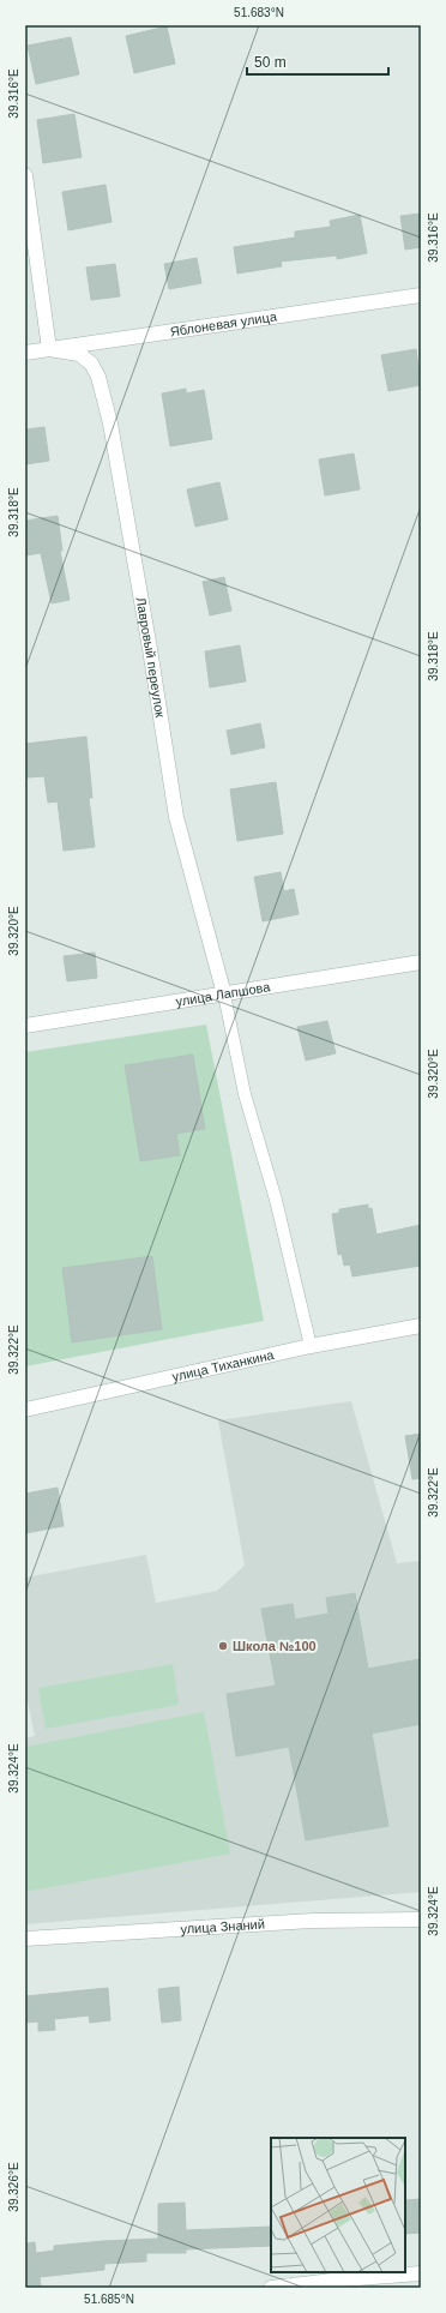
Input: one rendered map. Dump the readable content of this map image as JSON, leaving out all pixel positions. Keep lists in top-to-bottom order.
{
  "streets": {
    "street": [
      "Яблоневая улица",
      "Лавровый переулок",
      "улица Лапшова",
      "улица Тиханкина",
      "улица Знаний"
    ]
  },
  "crossings": [
    ["Яблоневая улица", "Лавровый переулок"],
    ["Лавровый переулок", "улица Лапшова"]
  ],
  "places": ["Школа №100"],
  "scale_bar": "50 m",
  "coordinates": [
    "51.683°N",
    "39.316°E",
    "39.318°E",
    "39.320°E",
    "39.322°E",
    "39.324°E",
    "39.326°E",
    "51.685°N"
  ]
}
